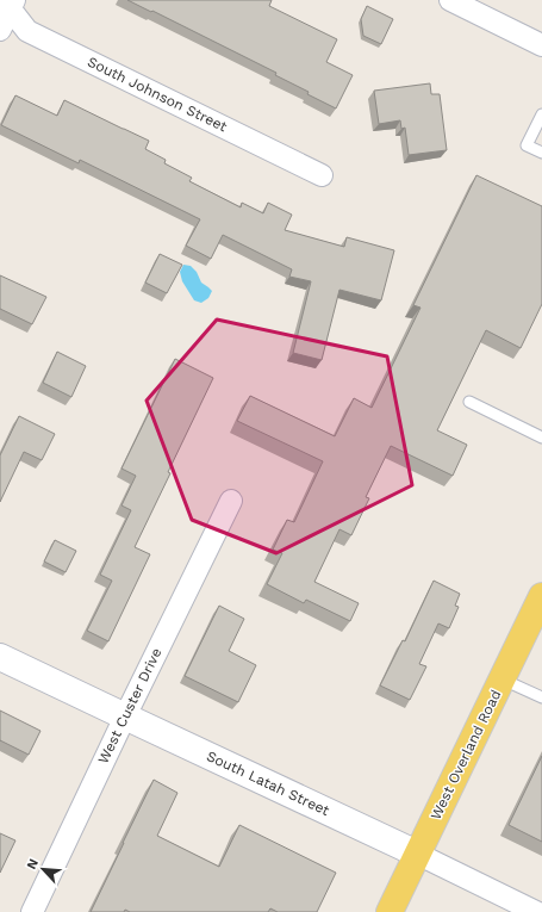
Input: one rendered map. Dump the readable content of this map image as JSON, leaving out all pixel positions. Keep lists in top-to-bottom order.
{
  "streets": {
    "main road": ["West Overland Road"],
    "street": ["South Johnson Street", "West Custer Drive", "South Latah Street"]
  },
  "crossings": [
    ["West Custer Drive", "South Latah Street"],
    ["West Overland Road", "South Latah Street"]
  ],
  "north": "top left"
}
